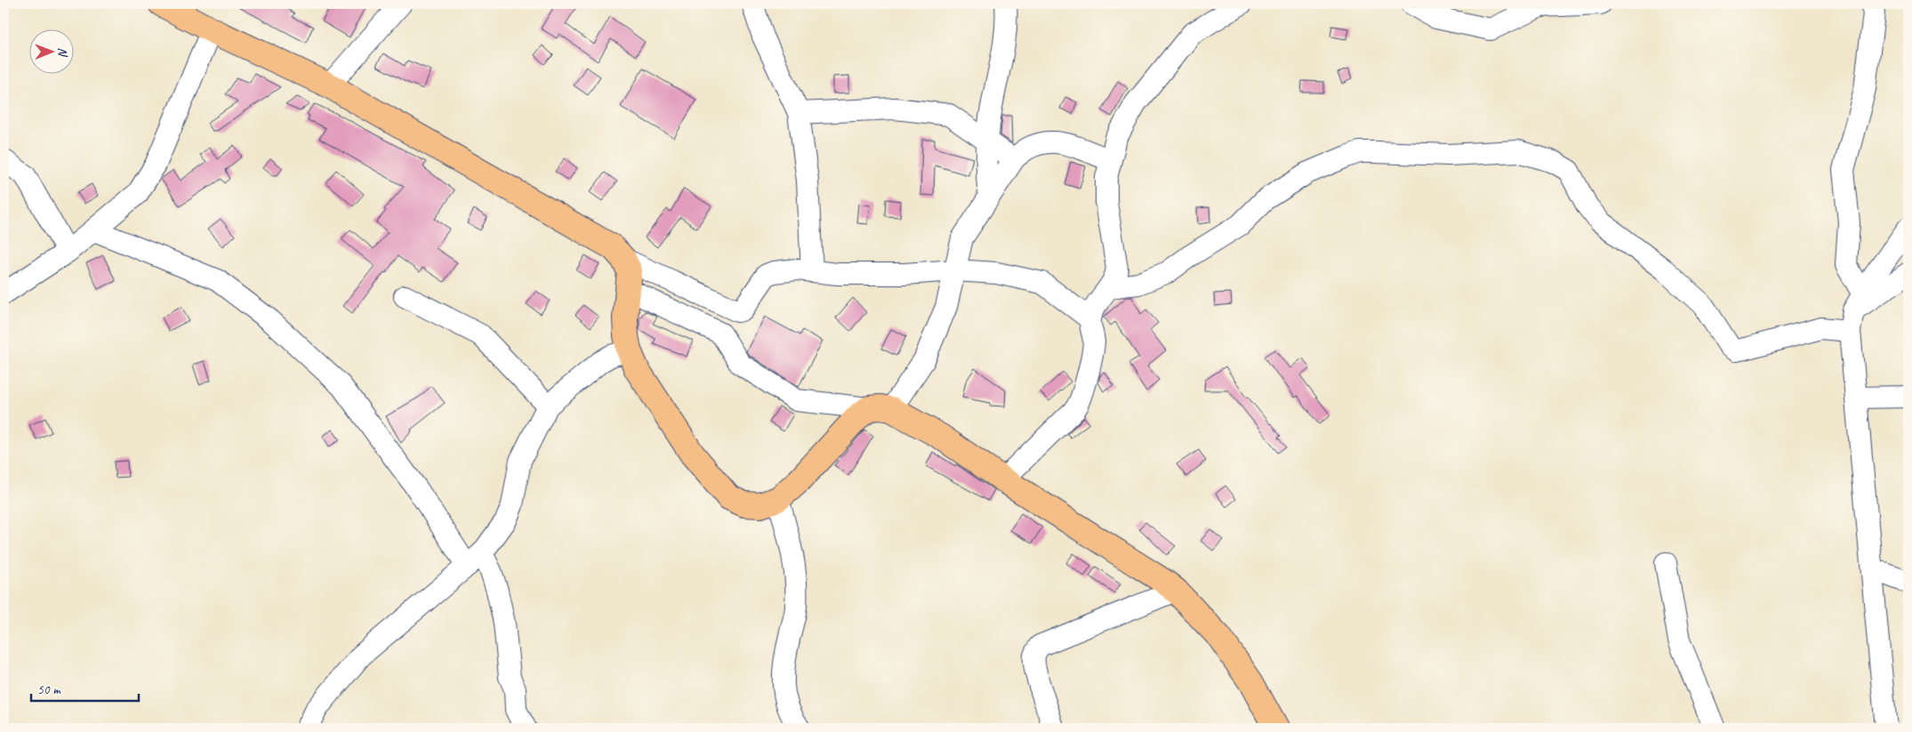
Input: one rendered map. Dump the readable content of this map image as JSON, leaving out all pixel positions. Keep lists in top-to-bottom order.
{
  "scale_bar": "50 m",
  "north": "right"
}
